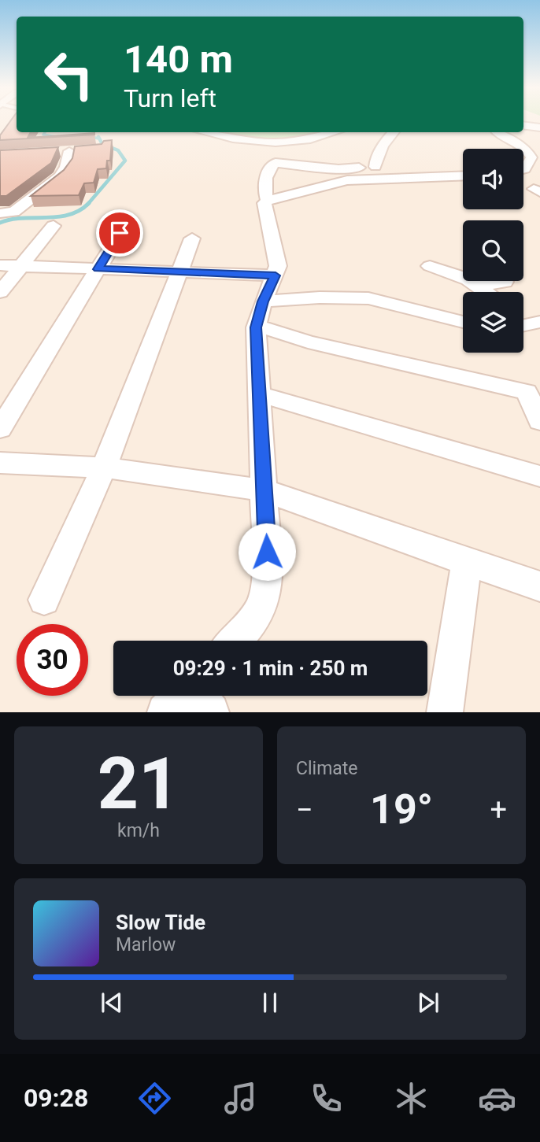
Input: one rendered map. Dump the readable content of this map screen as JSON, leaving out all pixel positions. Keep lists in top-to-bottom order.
{
  "page": {
    "turn": ["140 m", "Turn left"],
    "limit": "30",
    "trip": "09:29 · 1 min · 250 m",
    "tile": [
      ["21", "km/h"],
      "Climate"
    ],
    "heat": ["−", "19°", "+"],
    "song": ["Slow Tide", "Marlow"],
    "tabs": "09:28"
  }
}
